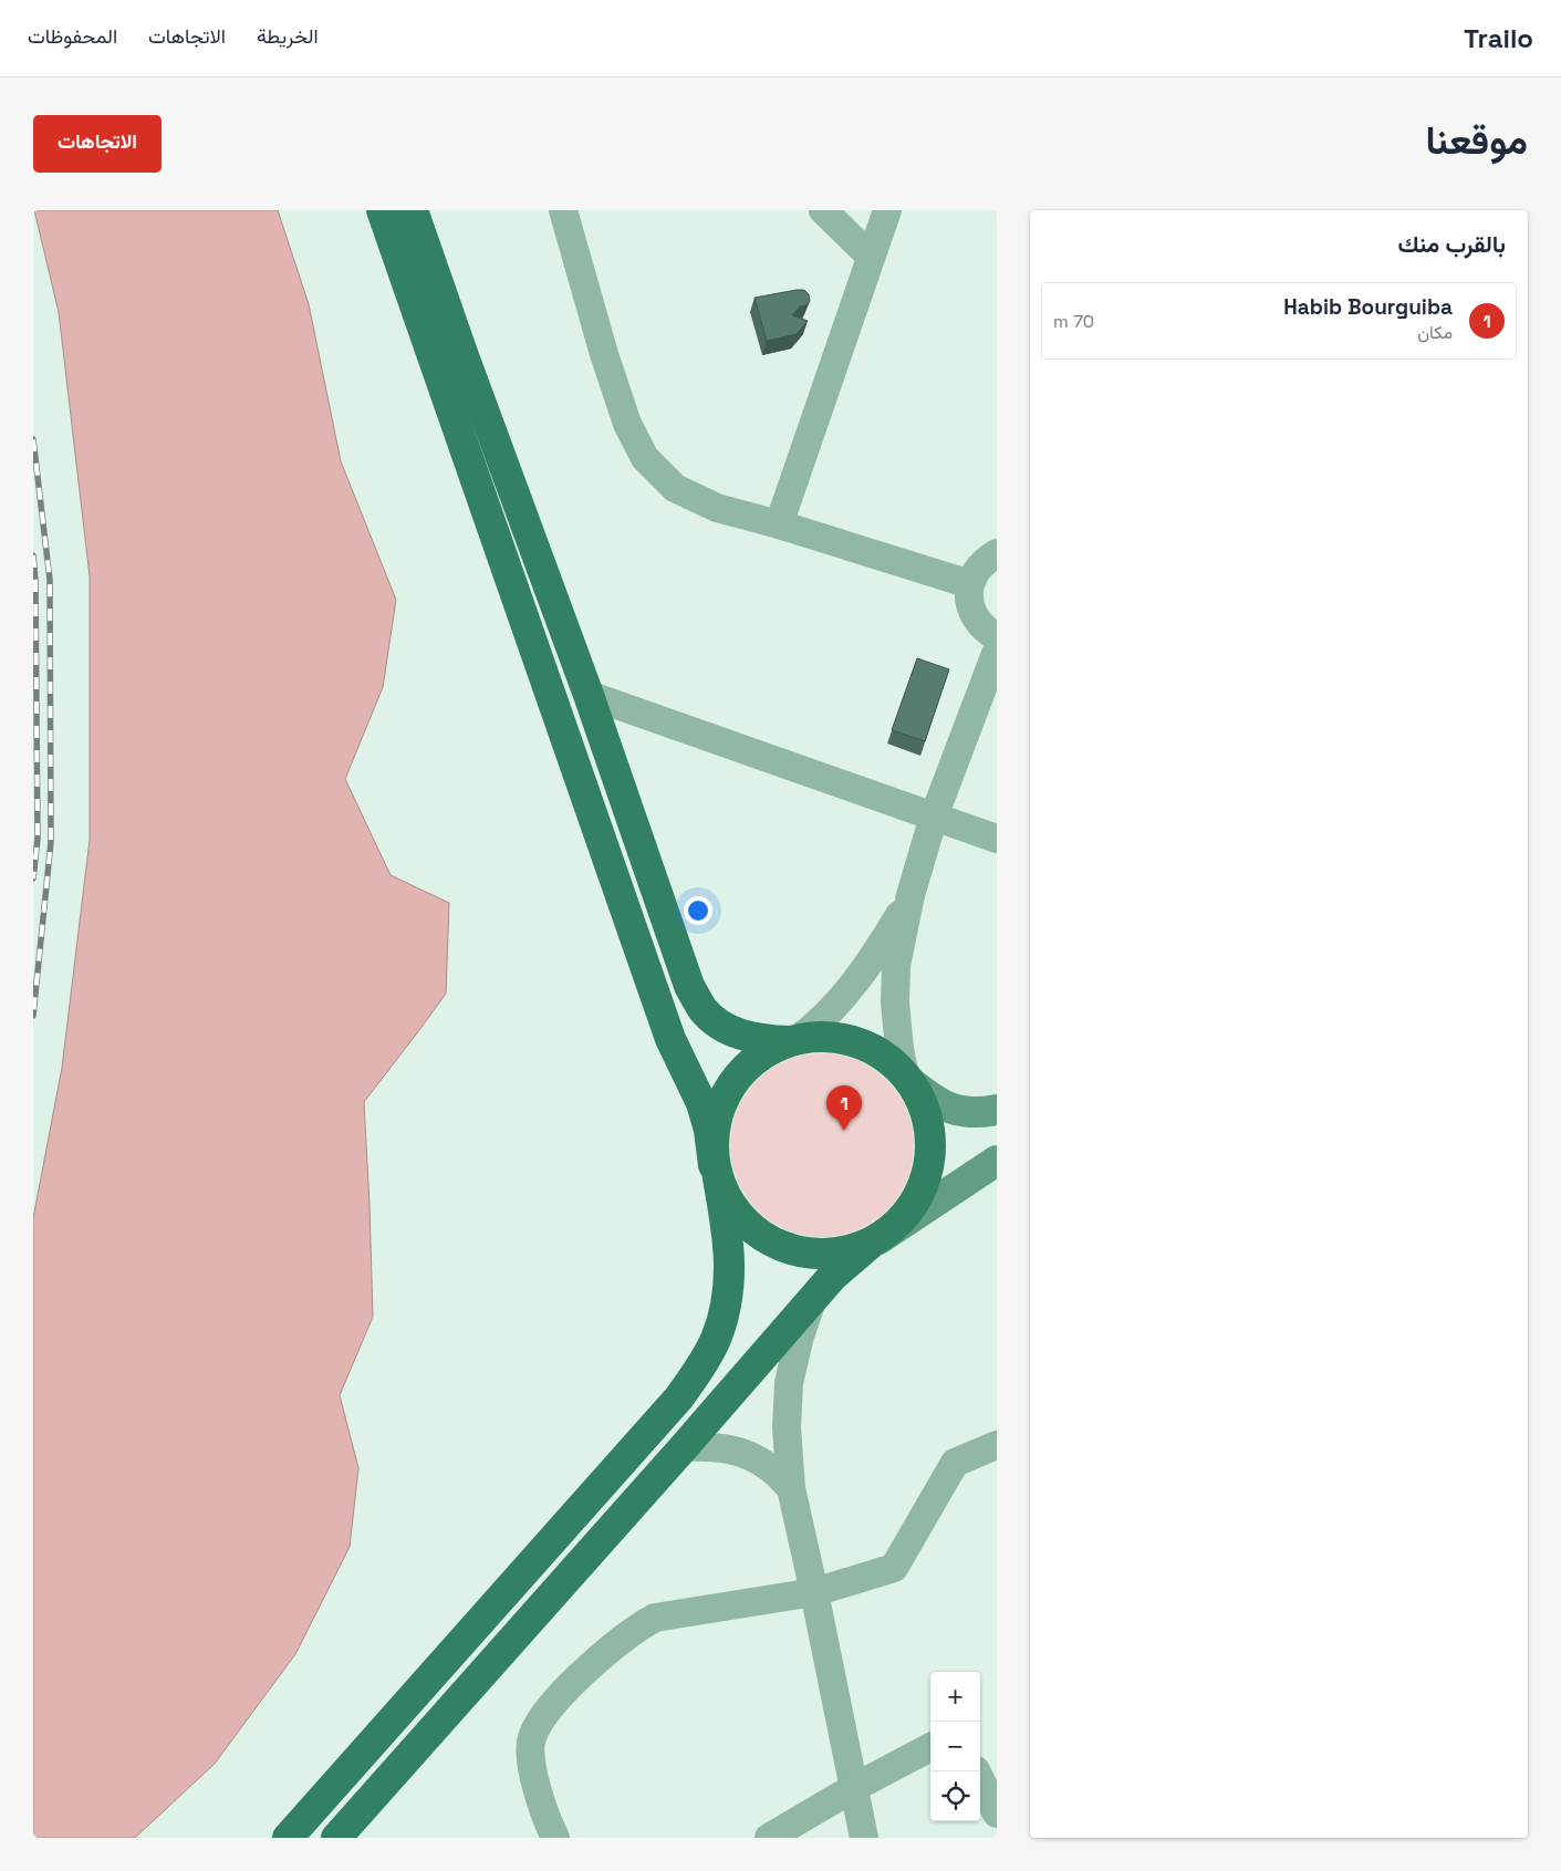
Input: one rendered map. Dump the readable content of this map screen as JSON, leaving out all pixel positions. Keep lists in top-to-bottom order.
{
  "page": {
    "header": "Trailo",
    "nav": ["الخريطة", "الاتجاهات", "المحفوظات"],
    "title": "موقعنا",
    "buttons": "الاتجاهات",
    "heading": "بالقرب منك",
    "list": [
      {
        "mark": "1",
        "name": "Habib Bourguiba",
        "note": "مكان",
        "value": "70 m"
      }
    ],
    "pins": "1",
    "map_buttons": ["+", "−"]
  }
}
